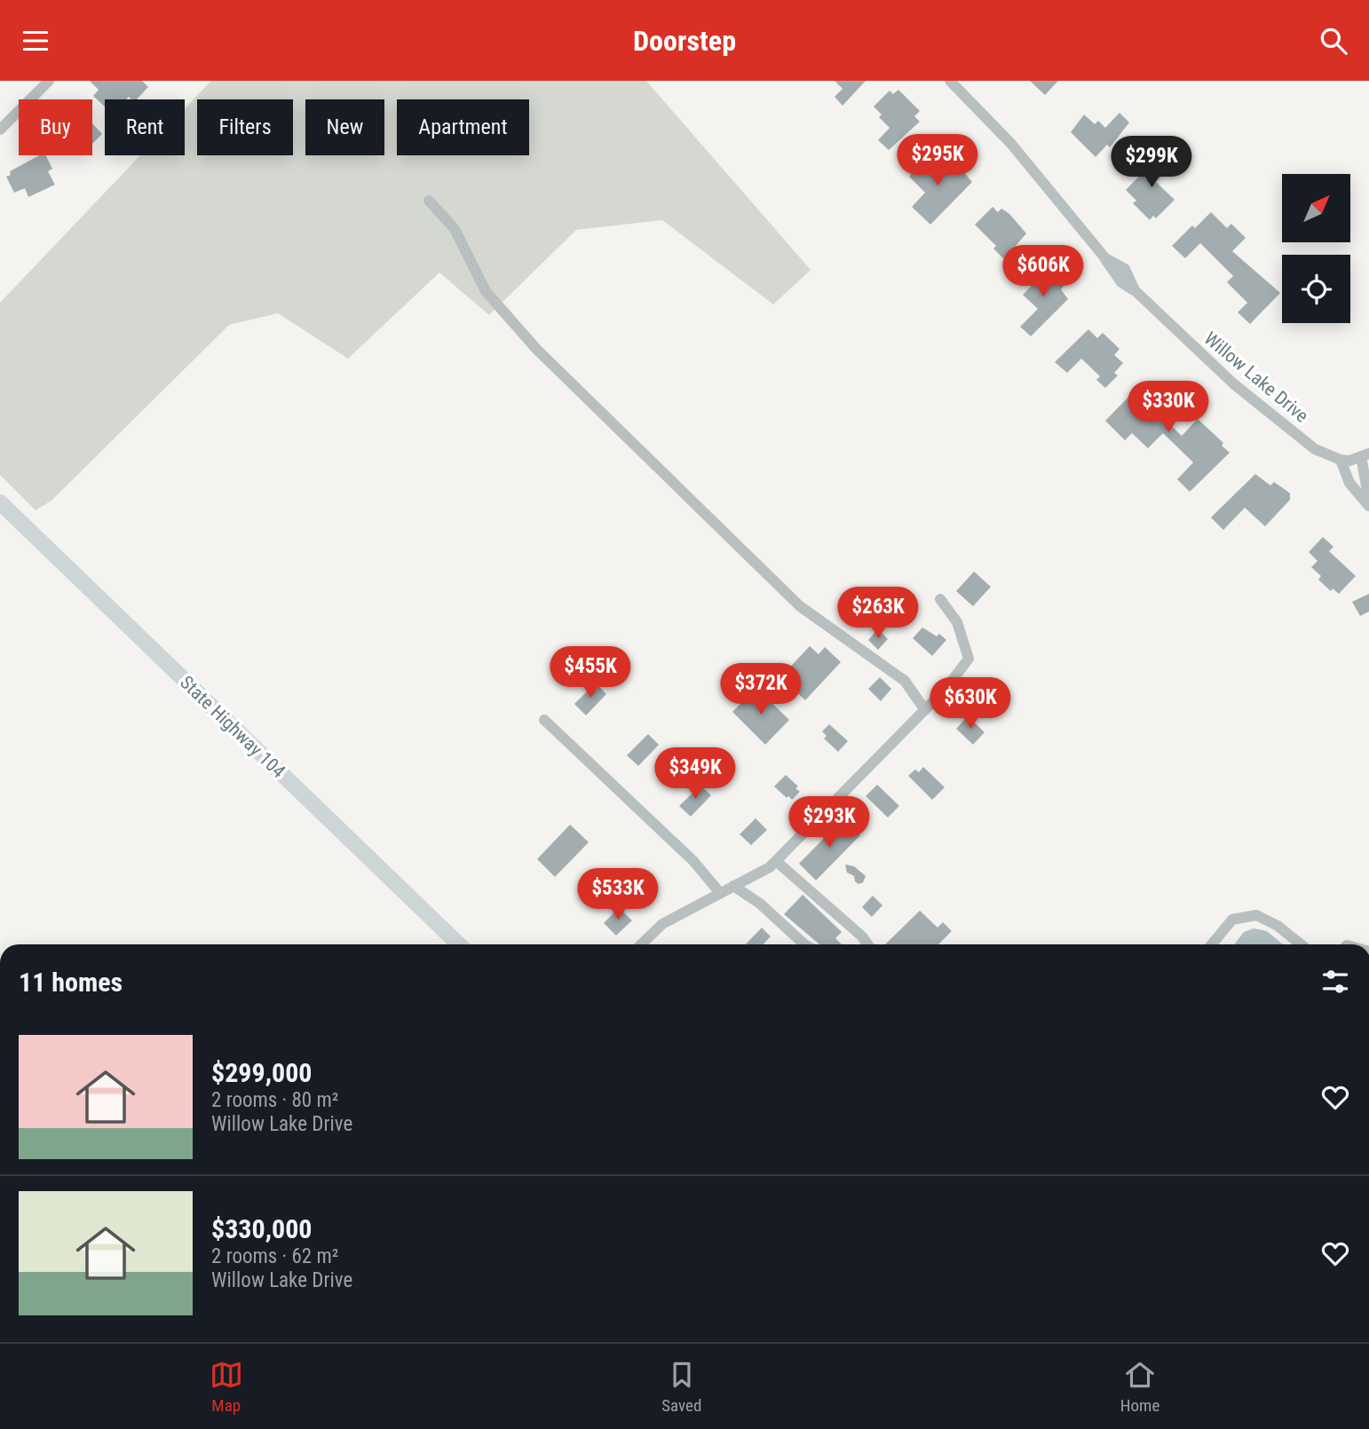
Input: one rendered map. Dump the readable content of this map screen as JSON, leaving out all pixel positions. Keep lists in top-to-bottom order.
{
  "streets": {
    "main road": ["State Highway 104"],
    "street": ["Willow Lake Drive"]
  },
  "north": "top right",
  "page": {
    "header": "Doorstep",
    "chip": [
      "Buy",
      "Rent",
      "Filters",
      "New",
      "Apartment"
    ],
    "price": [
      "$295K",
      "$299K",
      "$606K",
      "$330K",
      "$263K",
      "$455K",
      "$372K",
      "$630K",
      "$349K",
      "$293K",
      "$533K"
    ],
    "heading": "11 homes",
    "list": [
      {
        "name": "$299,000",
        "note": "2 rooms · 80 m² · Willow Lake Drive"
      },
      {
        "name": "$330,000",
        "note": "2 rooms · 62 m² · Willow Lake Drive"
      }
    ],
    "tabs": ["Map", "Saved", "Home"]
  }
}
